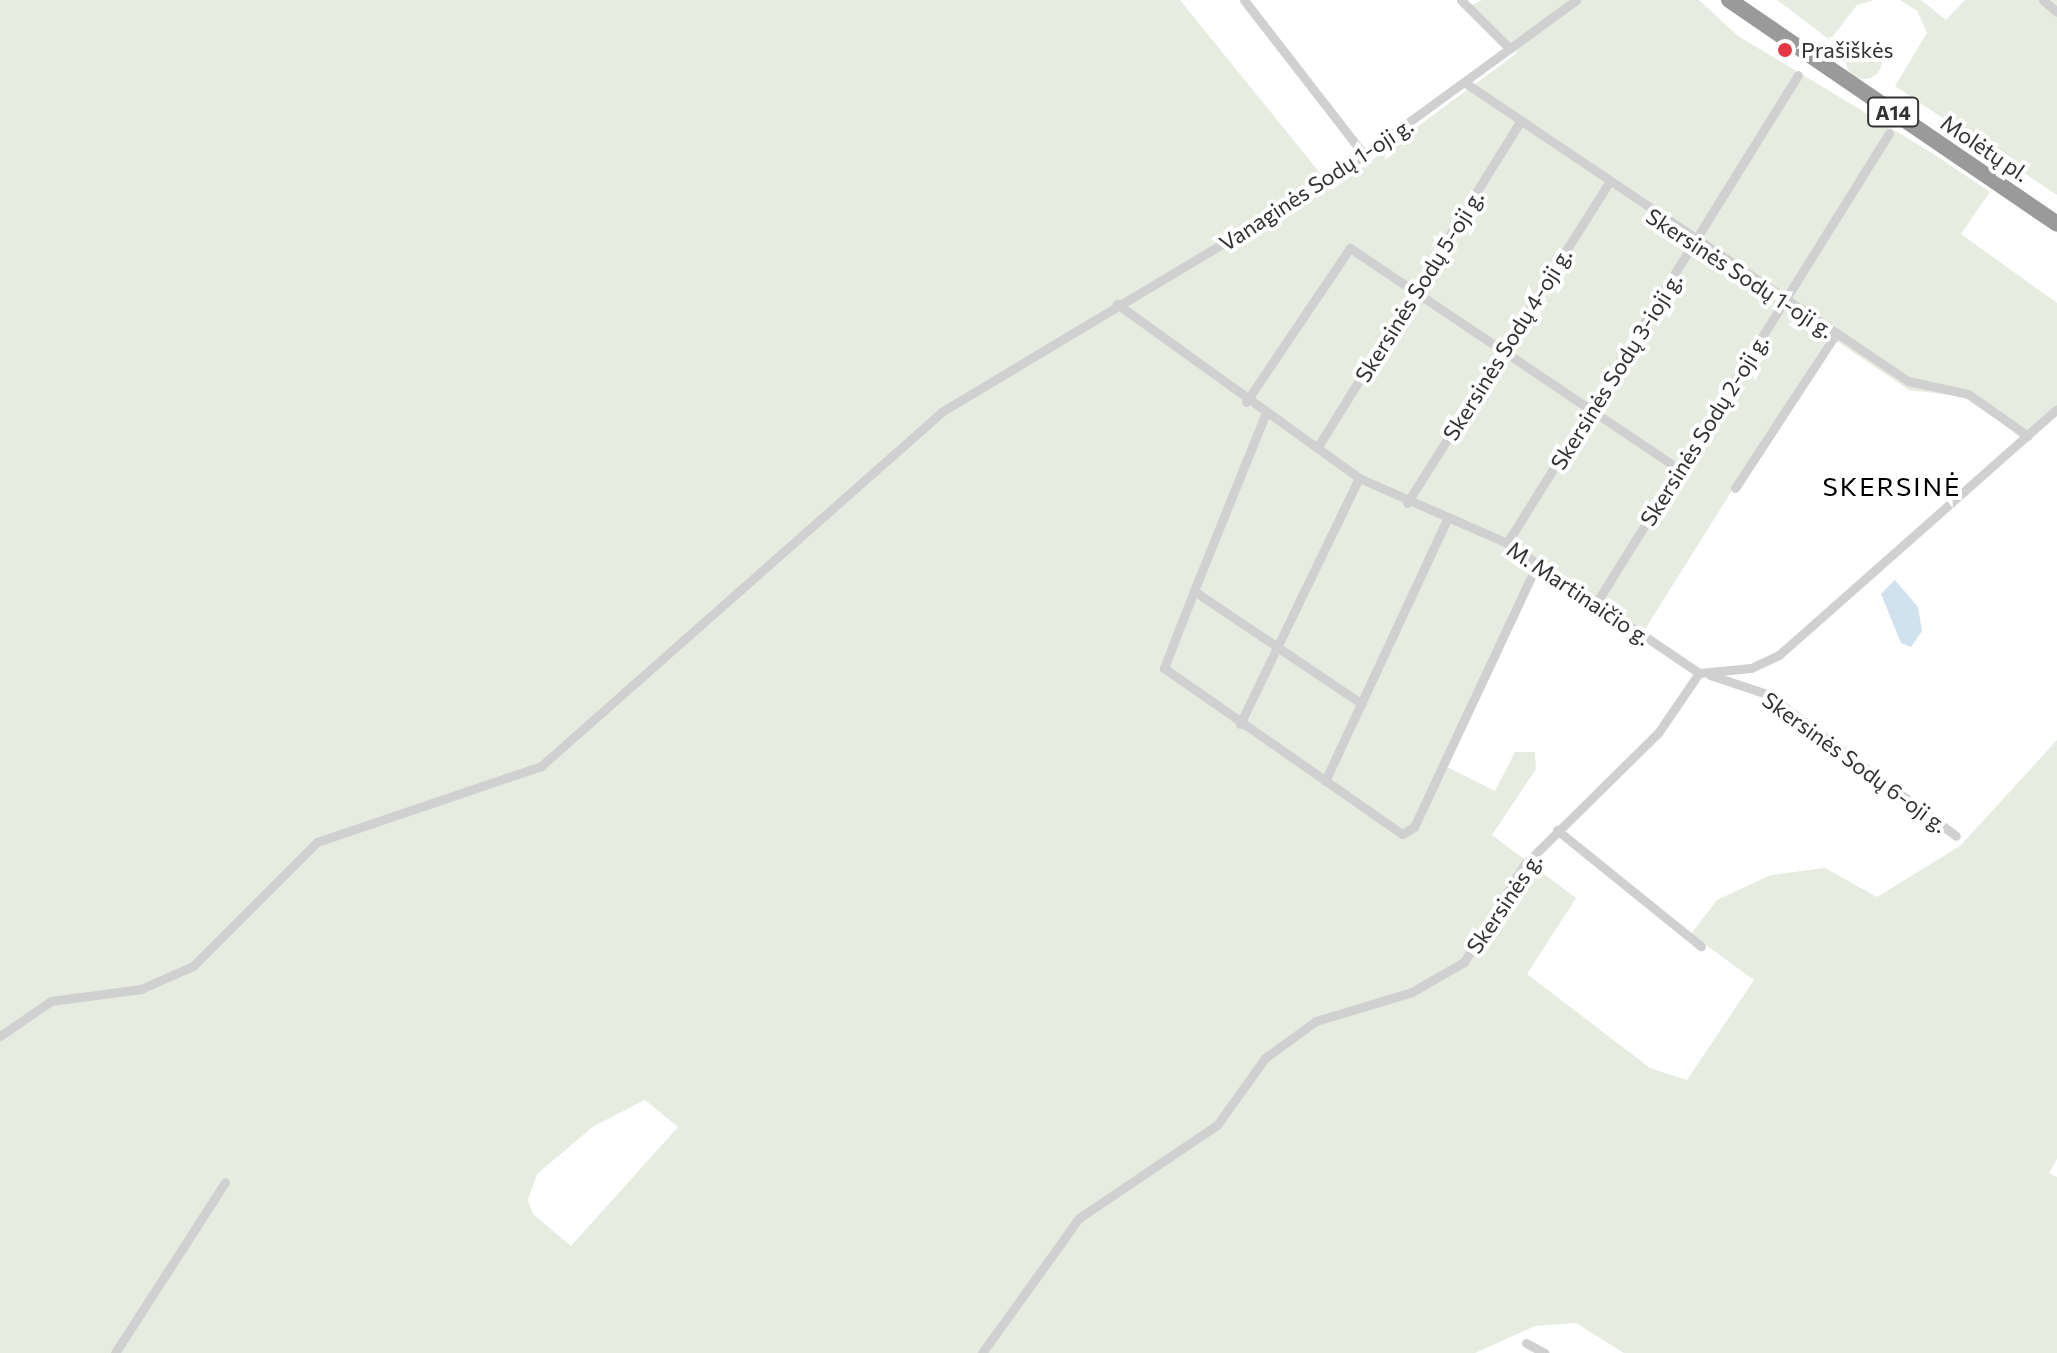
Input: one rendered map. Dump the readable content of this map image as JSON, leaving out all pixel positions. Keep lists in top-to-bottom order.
{
  "streets": {
    "highway": ["A14", "Molėtų pl."],
    "street": [
      "Vanaginės Sodų 1-oji g.",
      "Skersinės Sodų 1-oji g.",
      "Skersinės Sodų 5-oji g.",
      "Skersinės Sodų 4-oji g.",
      "Skersinės Sodų 3-ioji g.",
      "Skersinės Sodų 2-oji g.",
      "M. Martinaičio g.",
      "Skersinės Sodų 6-oji g.",
      "Skersinės g."
    ]
  },
  "crossings": [
    ["Vanaginės Sodų 1-oji g.", "Skersinės Sodų 1-oji g."],
    ["Skersinės Sodų 1-oji g.", "Skersinės Sodų 5-oji g."],
    ["Skersinės Sodų 1-oji g.", "Skersinės Sodų 4-oji g."],
    ["Skersinės Sodų 1-oji g.", "Skersinės Sodų 3-ioji g."],
    ["Skersinės Sodų 1-oji g.", "Skersinės Sodų 2-oji g."],
    ["Skersinės Sodų 5-oji g.", "M. Martinaičio g."],
    ["Skersinės Sodų 4-oji g.", "M. Martinaičio g."],
    ["Skersinės Sodų 3-ioji g.", "M. Martinaičio g."],
    ["Skersinės Sodų 2-oji g.", "M. Martinaičio g."],
    ["M. Martinaičio g.", "Skersinės Sodų 6-oji g."],
    ["M. Martinaičio g.", "Skersinės g."],
    ["Skersinės Sodų 6-oji g.", "Skersinės g."]
  ],
  "districts": ["SKERSINĖ"],
  "places": ["Prašiškės"]
}
